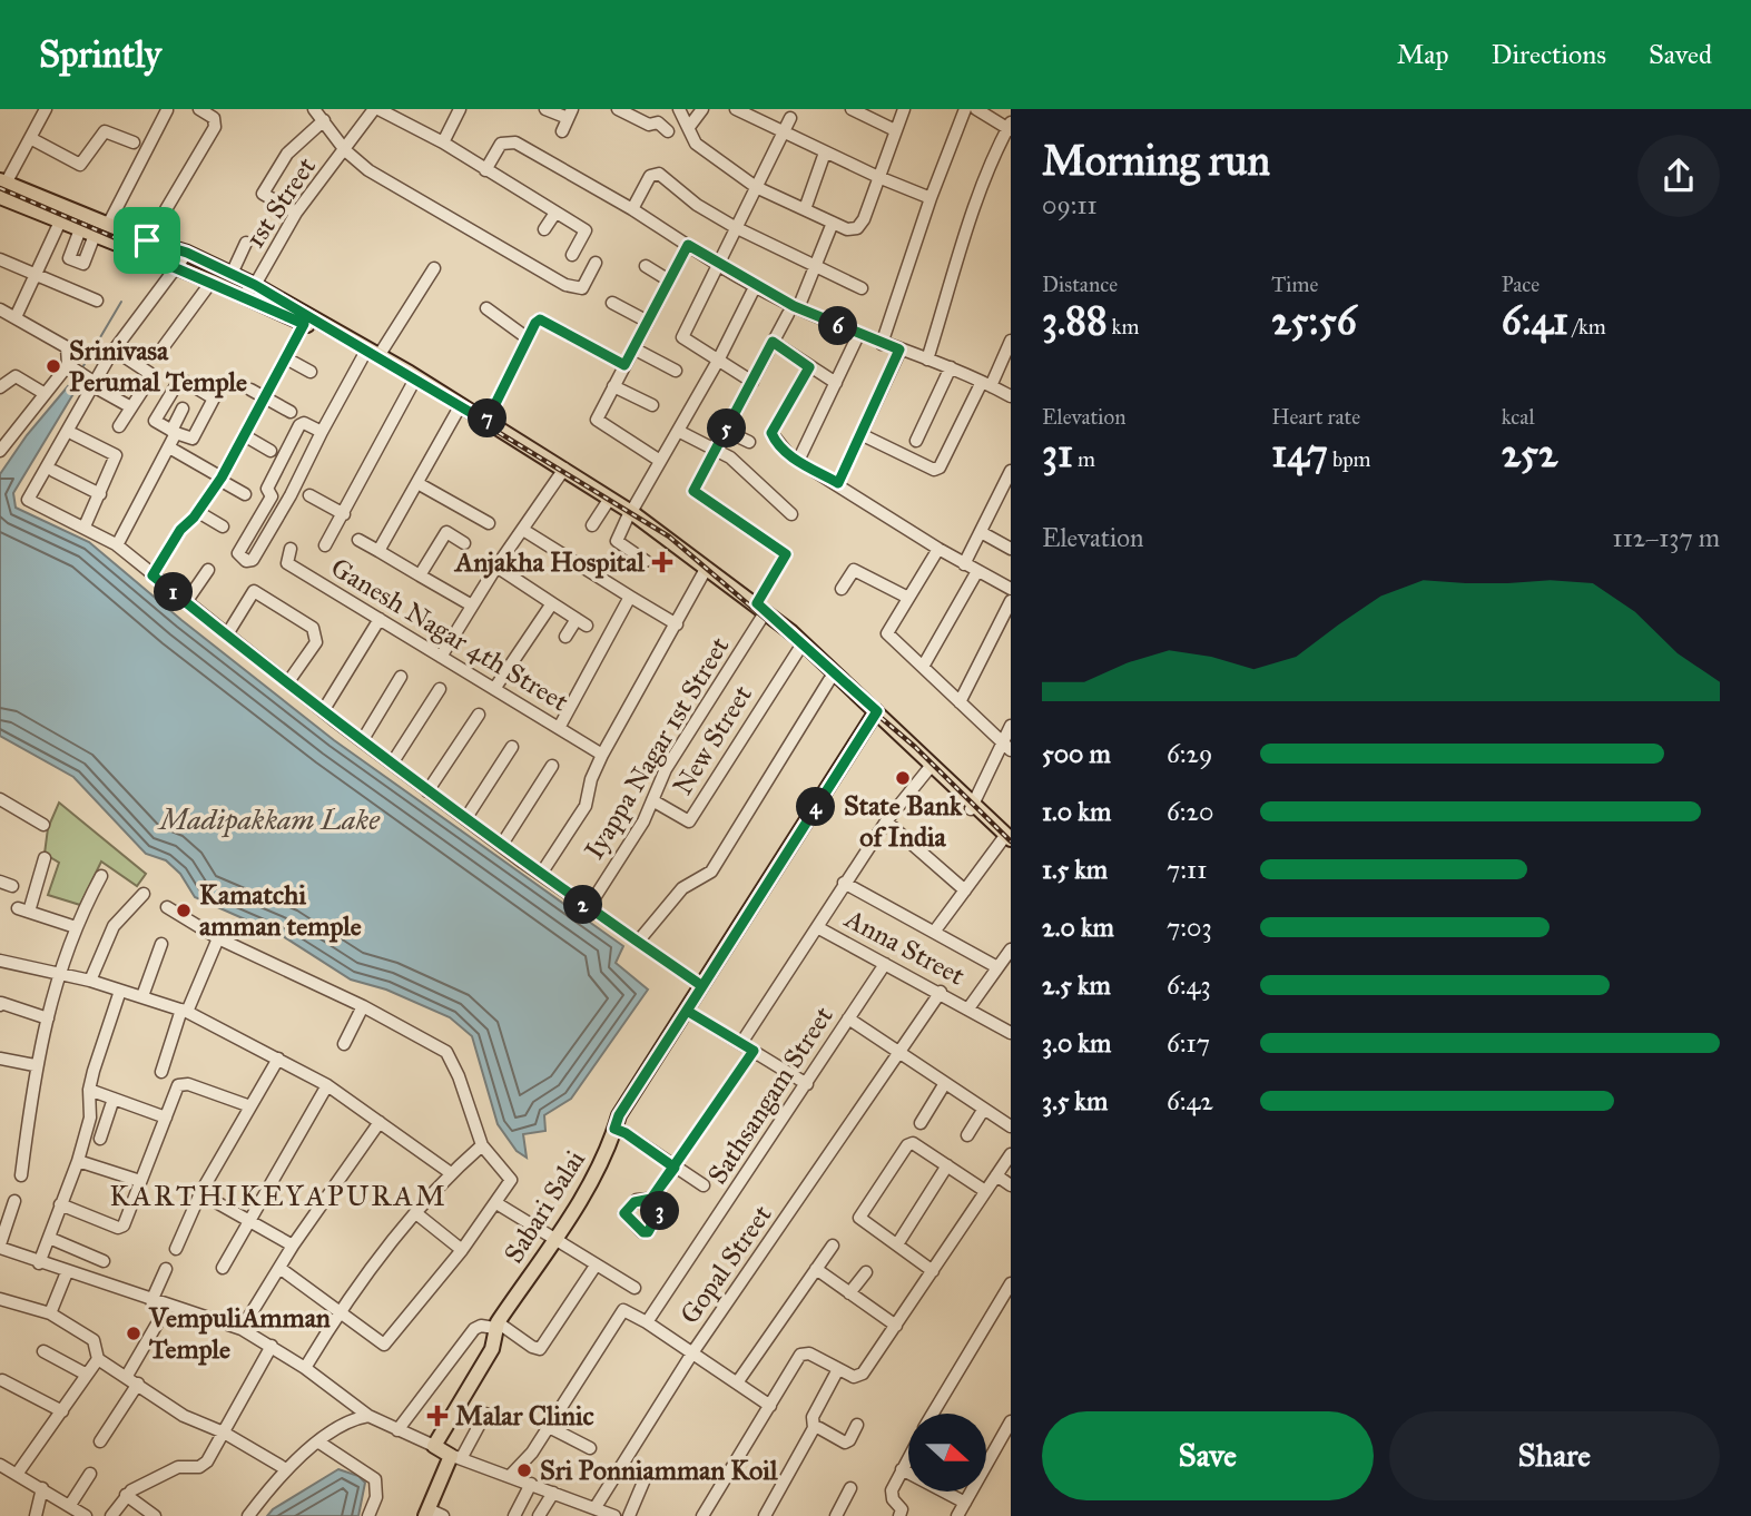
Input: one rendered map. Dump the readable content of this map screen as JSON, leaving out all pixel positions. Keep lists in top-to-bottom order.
{
  "streets": {
    "main road": ["Sabari Salai"],
    "street": [
      "1st Street",
      "Ganesh Nagar 4th Street",
      "New Street",
      "Iyappa Nagar 1st Street",
      "Anna Street",
      "Sathsangam Street",
      "Gopal Street"
    ]
  },
  "crossings": [
    ["New Street", "Iyappa Nagar 1st Street"],
    ["Anna Street", "Sathsangam Street"],
    ["Anna Street", "Gopal Street"]
  ],
  "districts": ["KARTHIKEYAPURAM"],
  "water": ["Madipakkam Lake"],
  "places": {
    "other": [
      "Srinivasa Perumal Temple",
      "State Bank of India",
      "Kamatchi amman temple",
      "VempuliAmman Temple",
      "Sri Ponniamman Koil"
    ],
    "health": ["Anjakha Hospital", "Malar Clinic"]
  },
  "north": "right",
  "page": {
    "header": "Sprintly",
    "nav": ["Map", "Directions", "Saved"],
    "heading": ["Morning run", "09:11"],
    "stats": [
      ["Distance", "3.88 km"],
      ["Time", "25:56"],
      ["Pace", "6:41 /km"],
      ["Elevation", "31 m"],
      ["Heart rate", "147 bpm"],
      ["kcal", "252"]
    ],
    "pins": [
      "6",
      "7",
      "5",
      "1",
      "4",
      "2",
      "3"
    ],
    "chart": ["Elevation", "112–137 m"],
    "list": [
      {
        "name": "500 m",
        "note": "6:29"
      },
      {
        "name": "1.0 km",
        "note": "6:20"
      },
      {
        "name": "1.5 km",
        "note": "7:11"
      },
      {
        "name": "2.0 km",
        "note": "7:03"
      },
      {
        "name": "2.5 km",
        "note": "6:43"
      },
      {
        "name": "3.0 km",
        "note": "6:17"
      },
      {
        "name": "3.5 km",
        "note": "6:42"
      }
    ],
    "buttons": ["Save", "Share"]
  }
}
